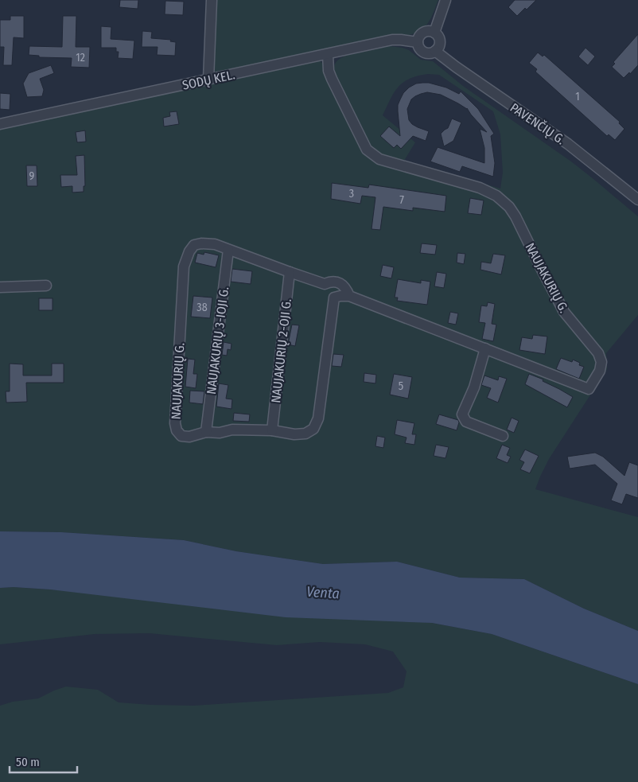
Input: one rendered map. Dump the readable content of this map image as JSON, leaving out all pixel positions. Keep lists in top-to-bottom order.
{
  "streets": {
    "street": [
      "SODŲ KEL.",
      "PAVENČIŲ G.",
      "NAUJAKURIŲ G.",
      "NAUJAKURIŲ 3-IOJI G.",
      "NAUJAKURIŲ 2-OJI G."
    ]
  },
  "crossings": [
    ["SODŲ KEL.", "PAVENČIŲ G."],
    ["SODŲ KEL.", "NAUJAKURIŲ G."],
    ["NAUJAKURIŲ G.", "NAUJAKURIŲ 3-IOJI G."],
    ["NAUJAKURIŲ G.", "NAUJAKURIŲ 2-OJI G."]
  ],
  "water": ["Venta"],
  "house_numbers": [
    "12",
    "1",
    "9",
    "3",
    "7",
    "38",
    "5"
  ],
  "scale_bar": "50 m"
}
